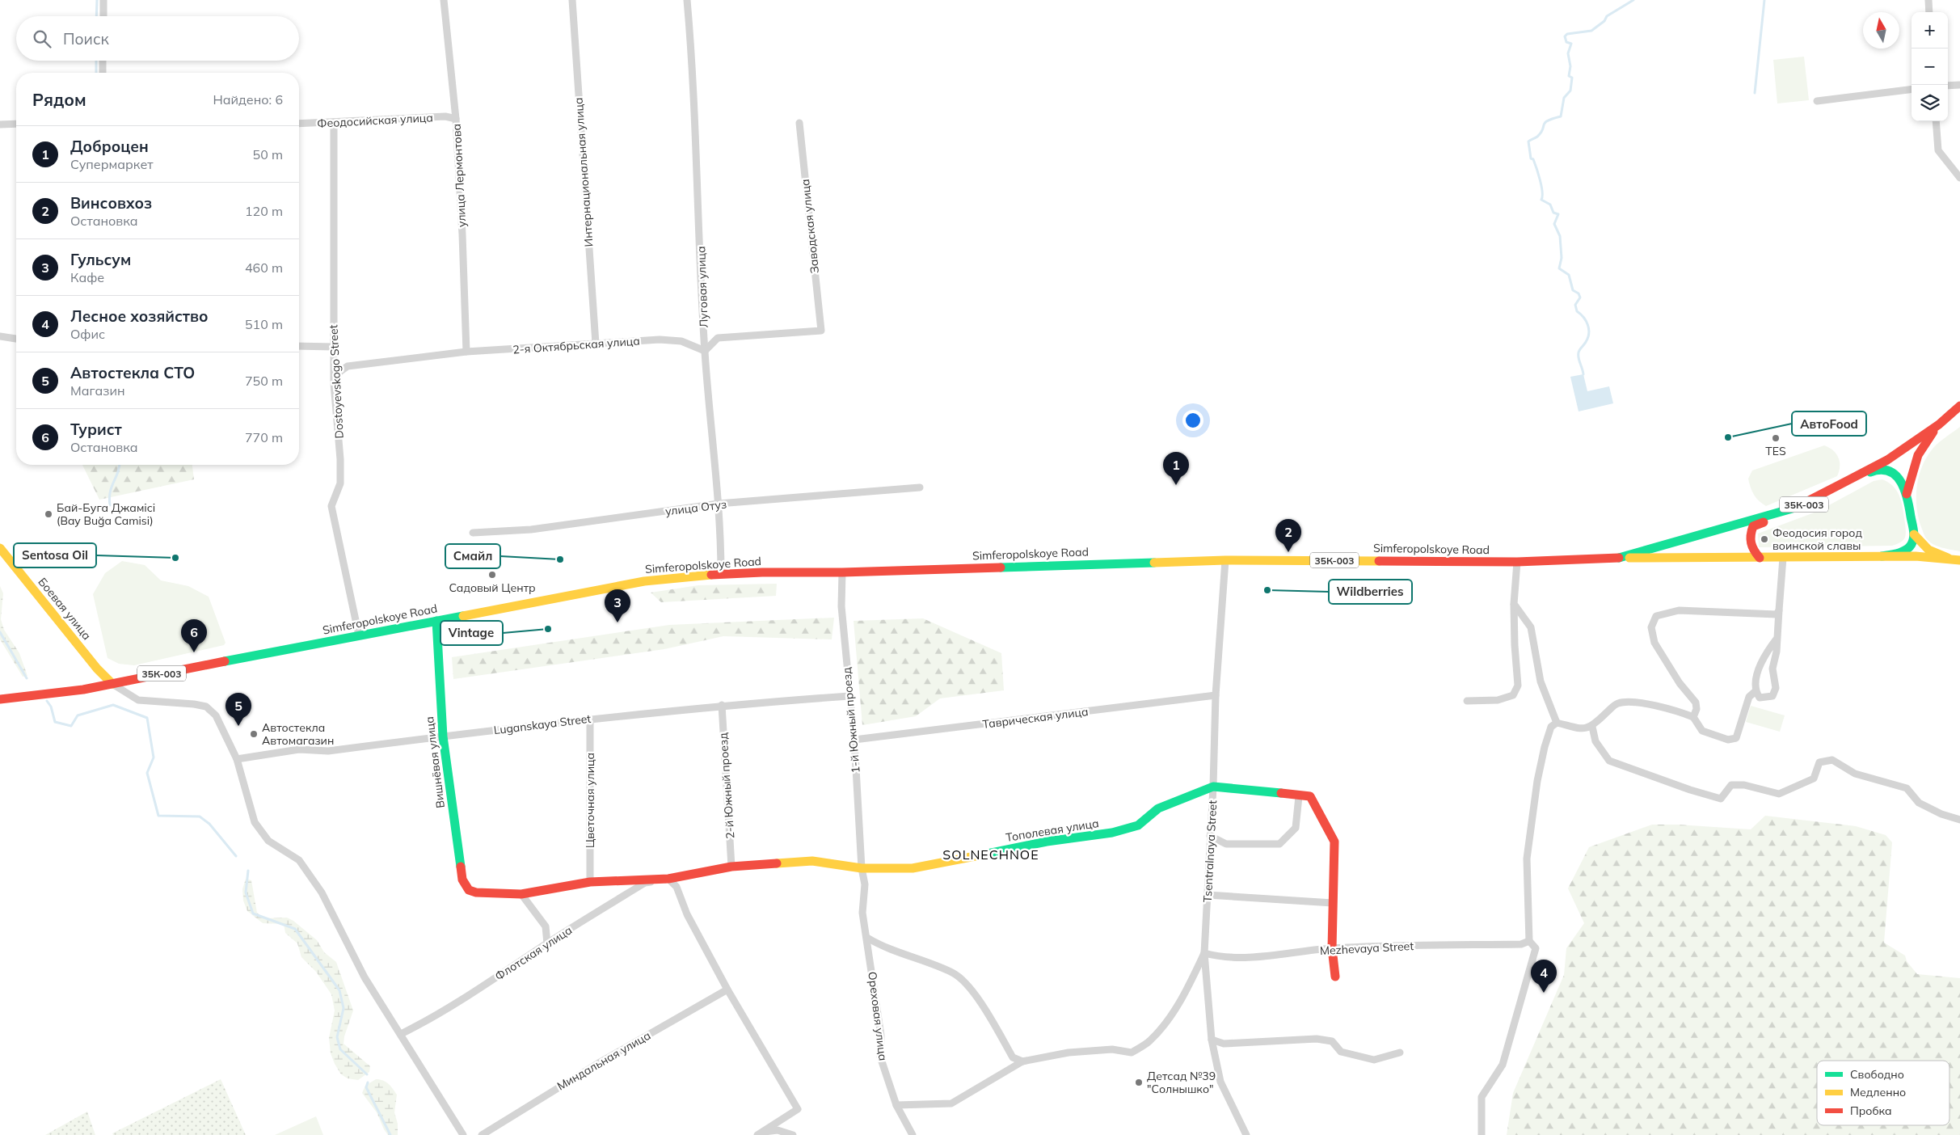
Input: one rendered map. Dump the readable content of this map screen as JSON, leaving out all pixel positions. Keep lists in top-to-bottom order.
{
  "streets": {
    "main road": [
      "35К-003",
      "Simferopolskoye Road",
      "Боевая улица",
      "Вишнёвая улица",
      "Тополевая улица"
    ],
    "street": [
      "Феодосийская улица",
      "Интернациональная улица",
      "улица Лермонтова",
      "Заводская улица",
      "Луговая улица",
      "2-я Октябрьская улица",
      "Dostoyevskogo Street",
      "улица Отуз",
      "Таврическая улица",
      "1-й Южный проезд",
      "Luganskaya Street",
      "2-й Южный проезд",
      "Цветочная улица",
      "Tsentralnaya Street",
      "Mezhevaya Street",
      "Флотская улица",
      "Ореховая улица",
      "Миндальная улица"
    ]
  },
  "crossings": [
    ["Феодосийская улица", "улица Лермонтова"],
    ["Феодосийская улица", "Dostoyevskogo Street"],
    ["Интернациональная улица", "2-я Октябрьская улица"],
    ["улица Лермонтова", "2-я Октябрьская улица"],
    ["Заводская улица", "Луговая улица"],
    ["Заводская улица", "2-я Октябрьская улица"],
    ["Луговая улица", "2-я Октябрьская улица"],
    ["Луговая улица", "улица Отуз"],
    ["Луговая улица", "Simferopolskoye Road"],
    ["2-я Октябрьская улица", "Dostoyevskogo Street"],
    ["Dostoyevskogo Street", "Simferopolskoye Road"],
    ["35К-003", "Simferopolskoye Road"],
    ["35К-003", "Боевая улица"],
    ["Simferopolskoye Road", "Боевая улица"],
    ["Simferopolskoye Road", "1-й Южный проезд"],
    ["Simferopolskoye Road", "Вишнёвая улица"],
    ["Simferopolskoye Road", "Tsentralnaya Street"],
    ["Таврическая улица", "1-й Южный проезд"],
    ["Таврическая улица", "Tsentralnaya Street"],
    ["1-й Южный проезд", "Luganskaya Street"],
    ["1-й Южный проезд", "Тополевая улица"],
    ["1-й Южный проезд", "Ореховая улица"],
    ["Luganskaya Street", "Вишнёвая улица"],
    ["Luganskaya Street", "2-й Южный проезд"],
    ["Luganskaya Street", "Цветочная улица"],
    ["Вишнёвая улица", "Тополевая улица"],
    ["2-й Южный проезд", "Тополевая улица"],
    ["Цветочная улица", "Тополевая улица"],
    ["Тополевая улица", "Tsentralnaya Street"],
    ["Тополевая улица", "Флотская улица"],
    ["Тополевая улица", "Ореховая улица"],
    ["Tsentralnaya Street", "Mezhevaya Street"]
  ],
  "districts": ["SOLNECHNOE"],
  "places": [
    "АвтоFood",
    "TES",
    "Бай-Буга Джамісі (Bay Buğa Camisi)",
    "Феодосия город воинской славы",
    "Sentosa Oil",
    "Смайл",
    "Садовый Центр",
    "Wildberries",
    "Vintage",
    "Автостекла Автомагазин",
    "Детсад №39 \"Солнышко\""
  ],
  "legend": ["Свободно", "Медленно", "Пробка"],
  "north": "top",
  "page": {
    "map_buttons": ["+", "−"],
    "search": "Поиск",
    "heading": ["Рядом", "Найдено: 6"],
    "list": [
      {
        "mark": "1",
        "name": "Доброцен",
        "note": "Супермаркет",
        "value": "50 m"
      },
      {
        "mark": "2",
        "name": "Винсовхоз",
        "note": "Остановка",
        "value": "120 m"
      },
      {
        "mark": "3",
        "name": "Гульсум",
        "note": "Кафе",
        "value": "460 m"
      },
      {
        "mark": "4",
        "name": "Лесное хозяйство",
        "note": "Офис",
        "value": "510 m"
      },
      {
        "mark": "5",
        "name": "Автостекла СТО",
        "note": "Магазин",
        "value": "750 m"
      },
      {
        "mark": "6",
        "name": "Турист",
        "note": "Остановка",
        "value": "770 m"
      }
    ],
    "pins": [
      "1",
      "2",
      "3",
      "6",
      "5",
      "4"
    ]
  }
}
